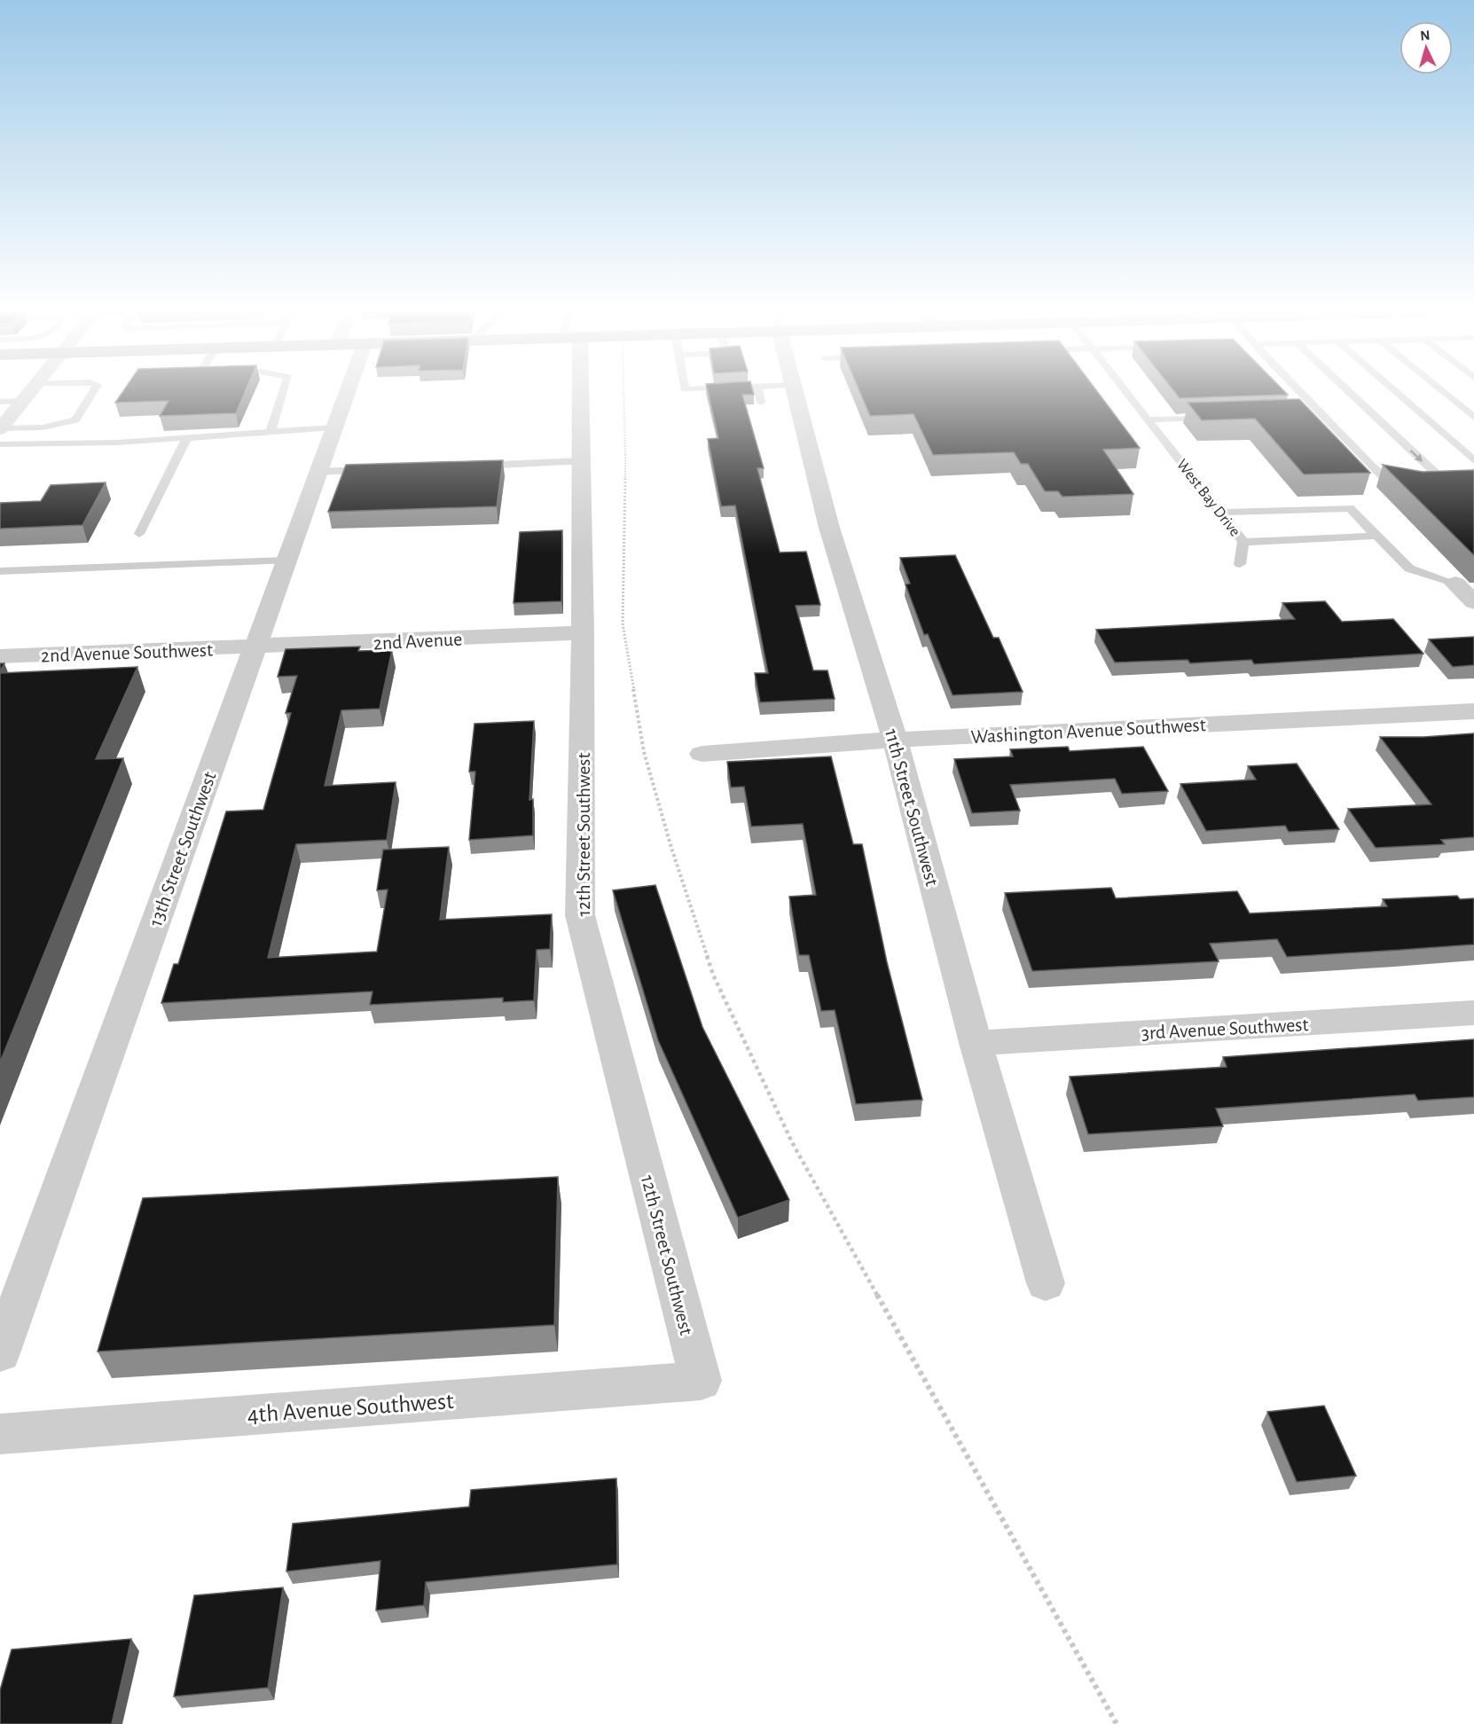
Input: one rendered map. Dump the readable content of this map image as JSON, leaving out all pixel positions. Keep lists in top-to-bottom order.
{
  "streets": {
    "street": [
      "2nd Avenue",
      "2nd Avenue Southwest",
      "Washington Avenue Southwest",
      "11th Street Southwest",
      "12th Street Southwest",
      "13th Street Southwest",
      "3rd Avenue Southwest",
      "4th Avenue Southwest"
    ],
    "lane": ["West Bay Drive"]
  },
  "crossings": [
    ["2nd Avenue", "2nd Avenue Southwest"],
    ["2nd Avenue", "12th Street Southwest"],
    ["2nd Avenue", "13th Street Southwest"],
    ["2nd Avenue Southwest", "13th Street Southwest"],
    ["Washington Avenue Southwest", "11th Street Southwest"],
    ["11th Street Southwest", "3rd Avenue Southwest"],
    ["12th Street Southwest", "4th Avenue Southwest"]
  ],
  "north": "top"
}
